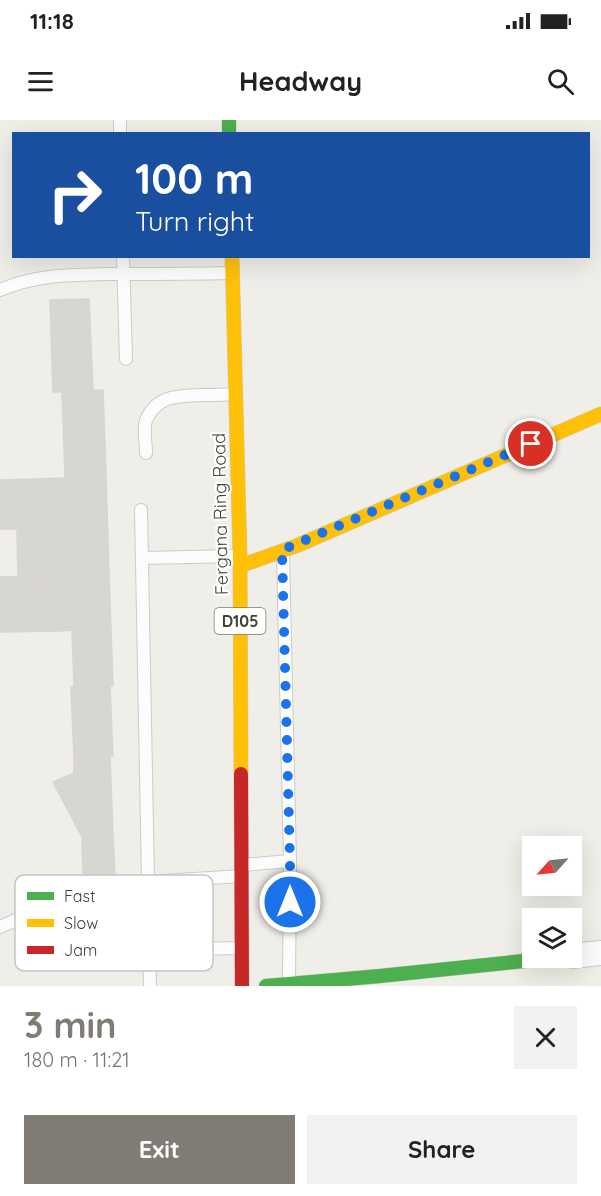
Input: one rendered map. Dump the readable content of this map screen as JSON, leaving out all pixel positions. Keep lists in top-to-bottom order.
{
  "streets": {
    "main road": ["Fergana Ring Road", "D105"]
  },
  "legend": ["Fast", "Slow", "Jam"],
  "north": "bottom left",
  "page": {
    "status": "11:18",
    "header": "Headway",
    "turn": ["100 m", "Turn right"],
    "heading": ["3 min", "180 m · 11:21"],
    "buttons": ["Exit", "Share"]
  }
}
